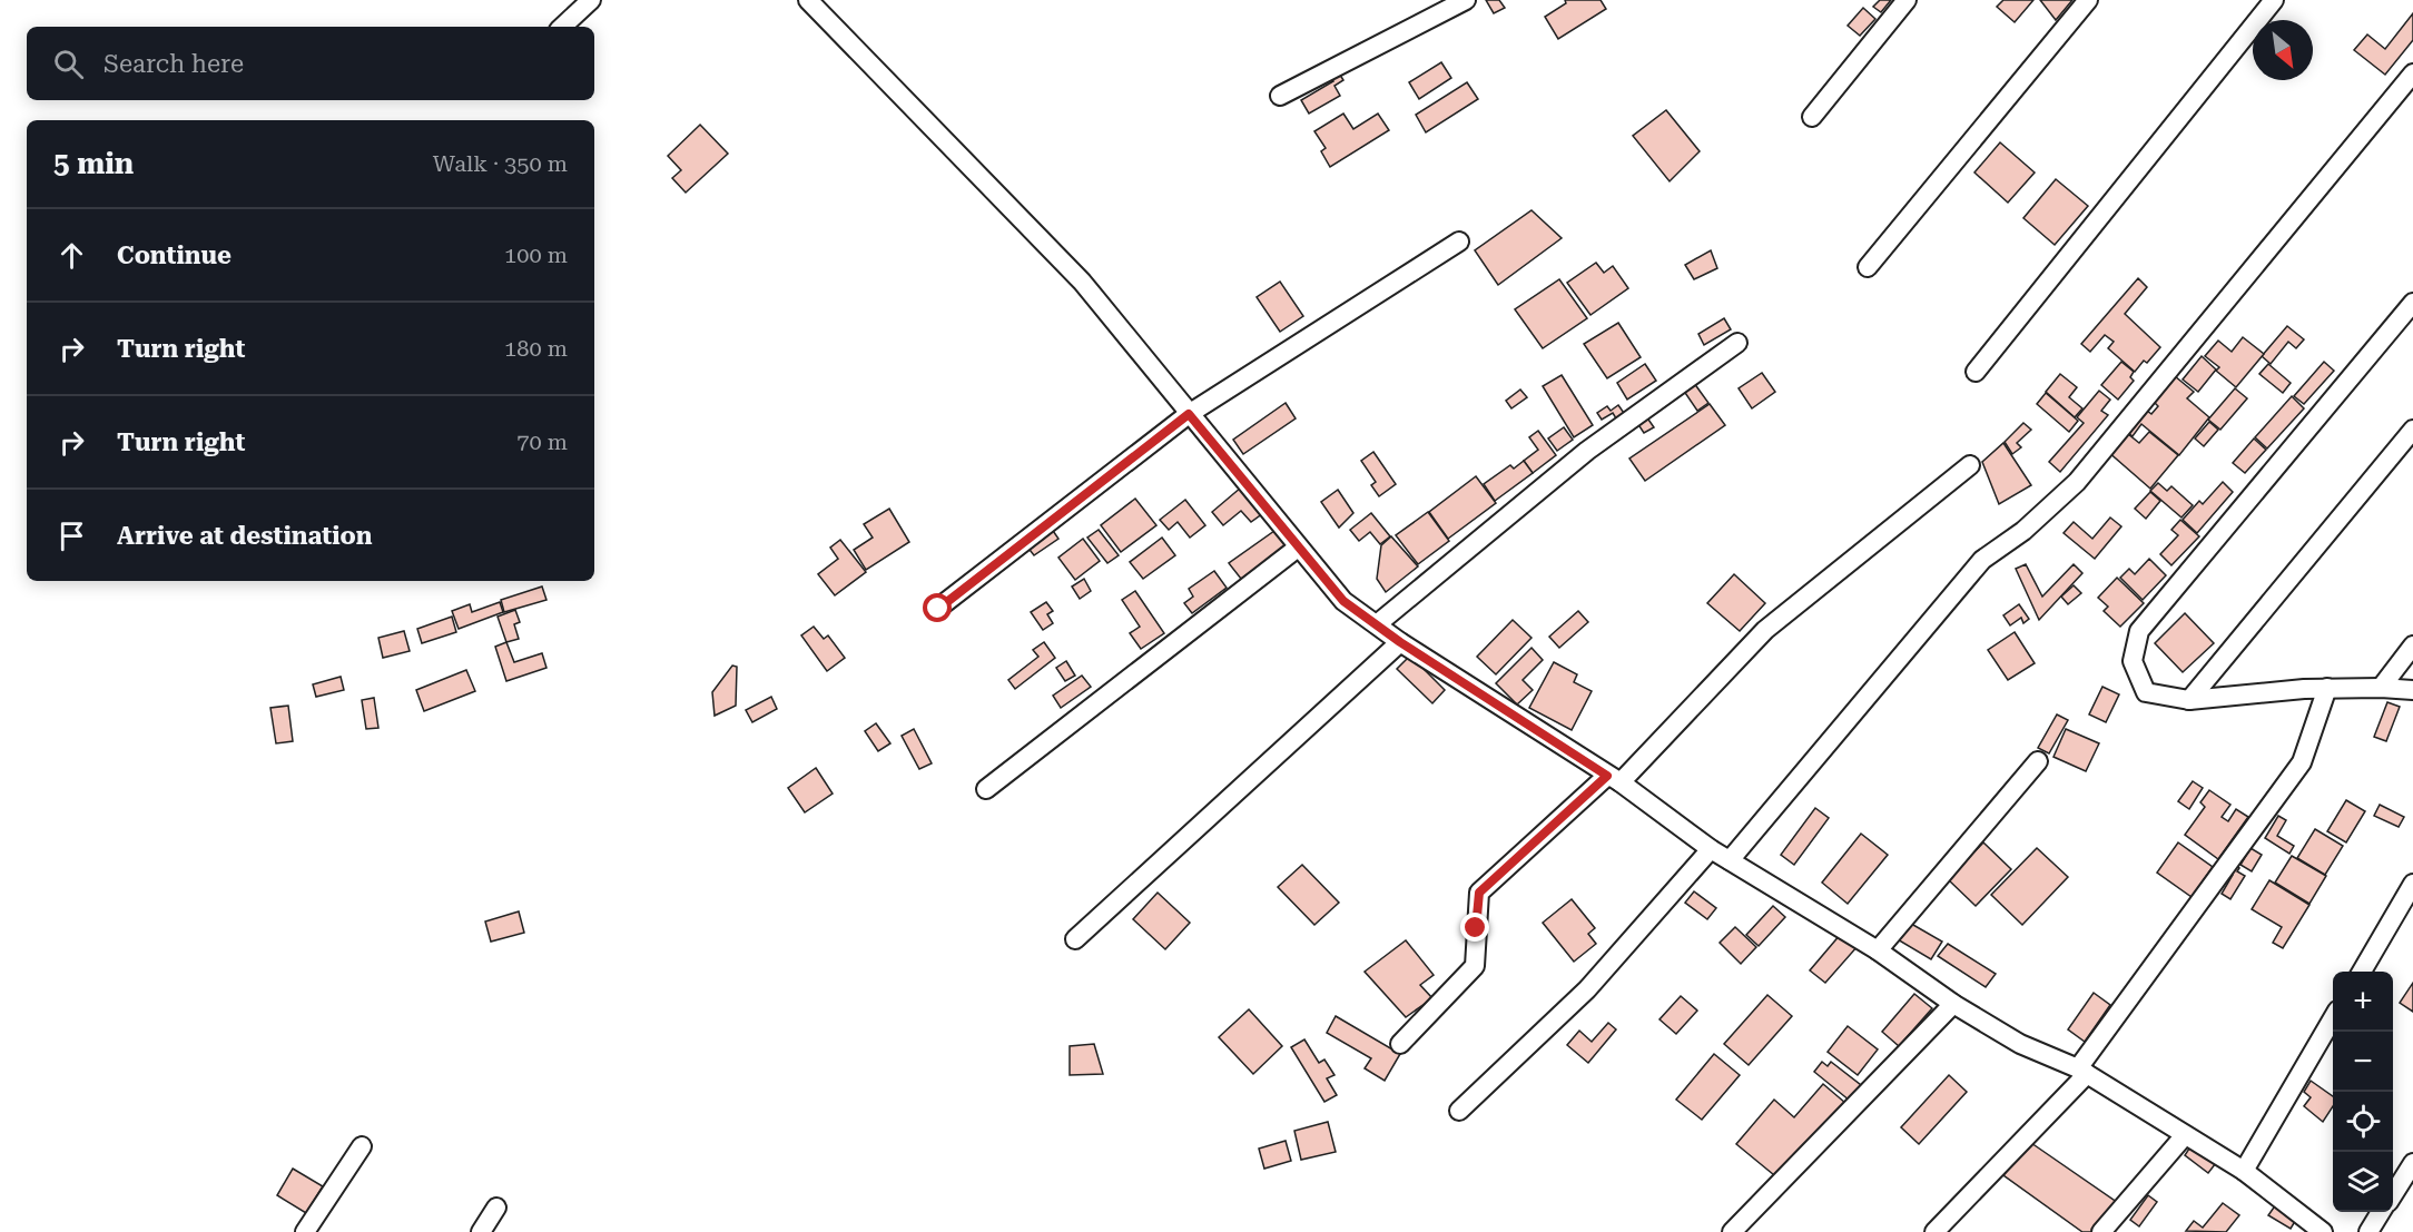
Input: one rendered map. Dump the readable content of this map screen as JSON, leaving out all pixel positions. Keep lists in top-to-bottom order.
{
  "north": "bottom right",
  "page": {
    "search": "Search here",
    "heading": ["5 min", "Walk · 350 m"],
    "list": [
      ["Continue", "100 m"],
      ["Turn right", "180 m"],
      ["Turn right", "70 m"],
      "Arrive at destination"
    ],
    "map_buttons": ["+", "−"]
  }
}
